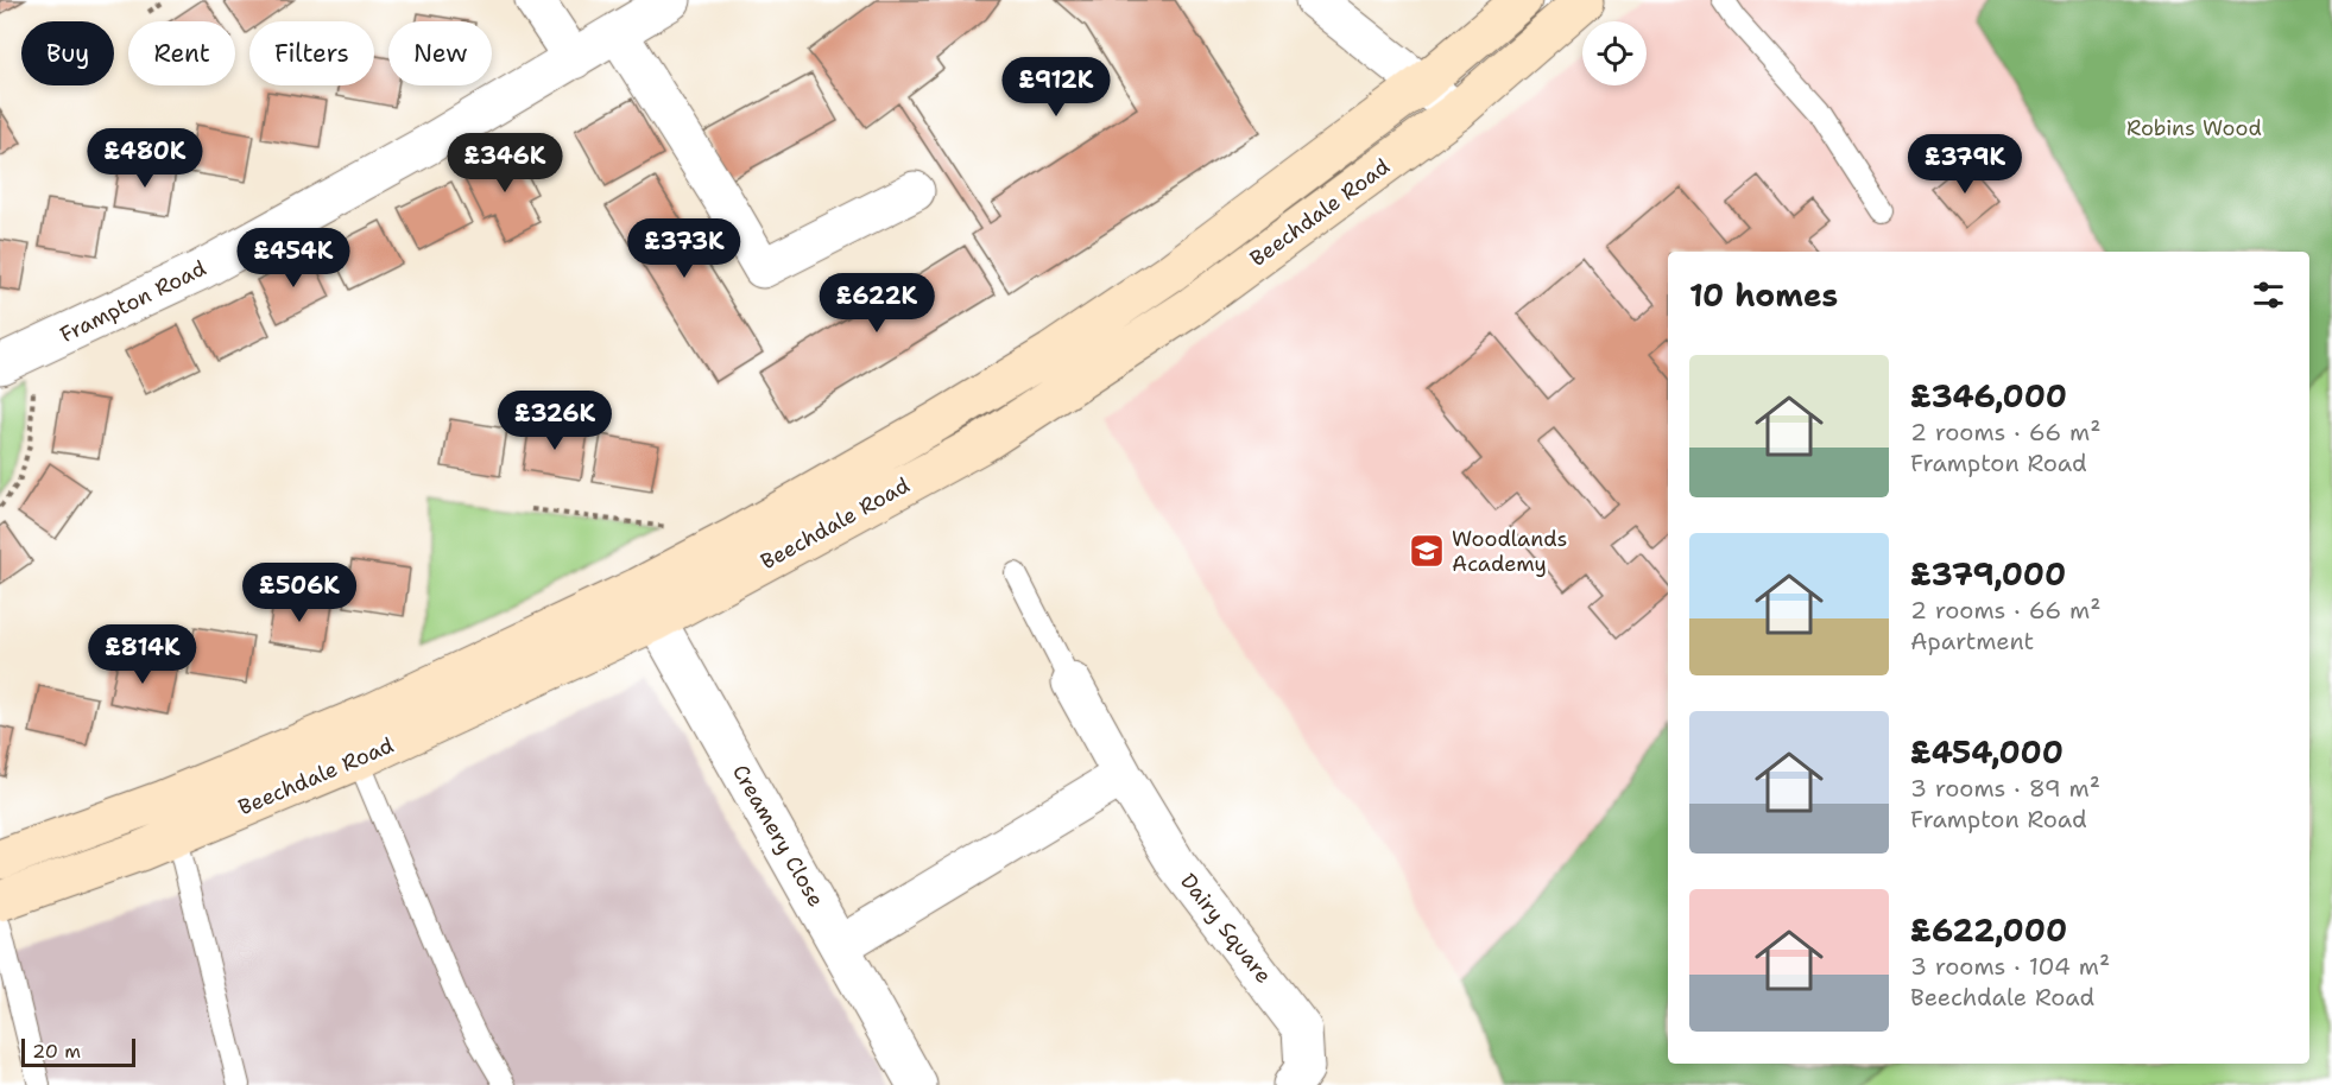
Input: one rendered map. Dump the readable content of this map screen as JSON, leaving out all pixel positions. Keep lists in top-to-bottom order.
{
  "streets": {
    "street": [
      "Beechdale Road",
      "Frampton Road",
      "Creamery Close",
      "Dairy Square"
    ]
  },
  "crossings": [
    ["Beechdale Road", "Creamery Close"]
  ],
  "parks": ["Robins Wood"],
  "places": {
    "school or university": ["Woodlands Academy"]
  },
  "scale_bar": "20 m",
  "page": {
    "chip": [
      "Buy",
      "Rent",
      "Filters",
      "New"
    ],
    "price": [
      "£912K",
      "£480K",
      "£346K",
      "£379K",
      "£373K",
      "£454K",
      "£622K",
      "£326K",
      "£506K",
      "£814K"
    ],
    "heading": "10 homes",
    "list": [
      {
        "name": "£346,000",
        "note": "2 rooms · 66 m² · Frampton Road"
      },
      {
        "name": "£379,000",
        "note": "2 rooms · 66 m² · Apartment"
      },
      {
        "name": "£454,000",
        "note": "3 rooms · 89 m² · Frampton Road"
      },
      {
        "name": "£622,000",
        "note": "3 rooms · 104 m² · Beechdale Road"
      }
    ],
    "scale": "20 m"
  }
}
